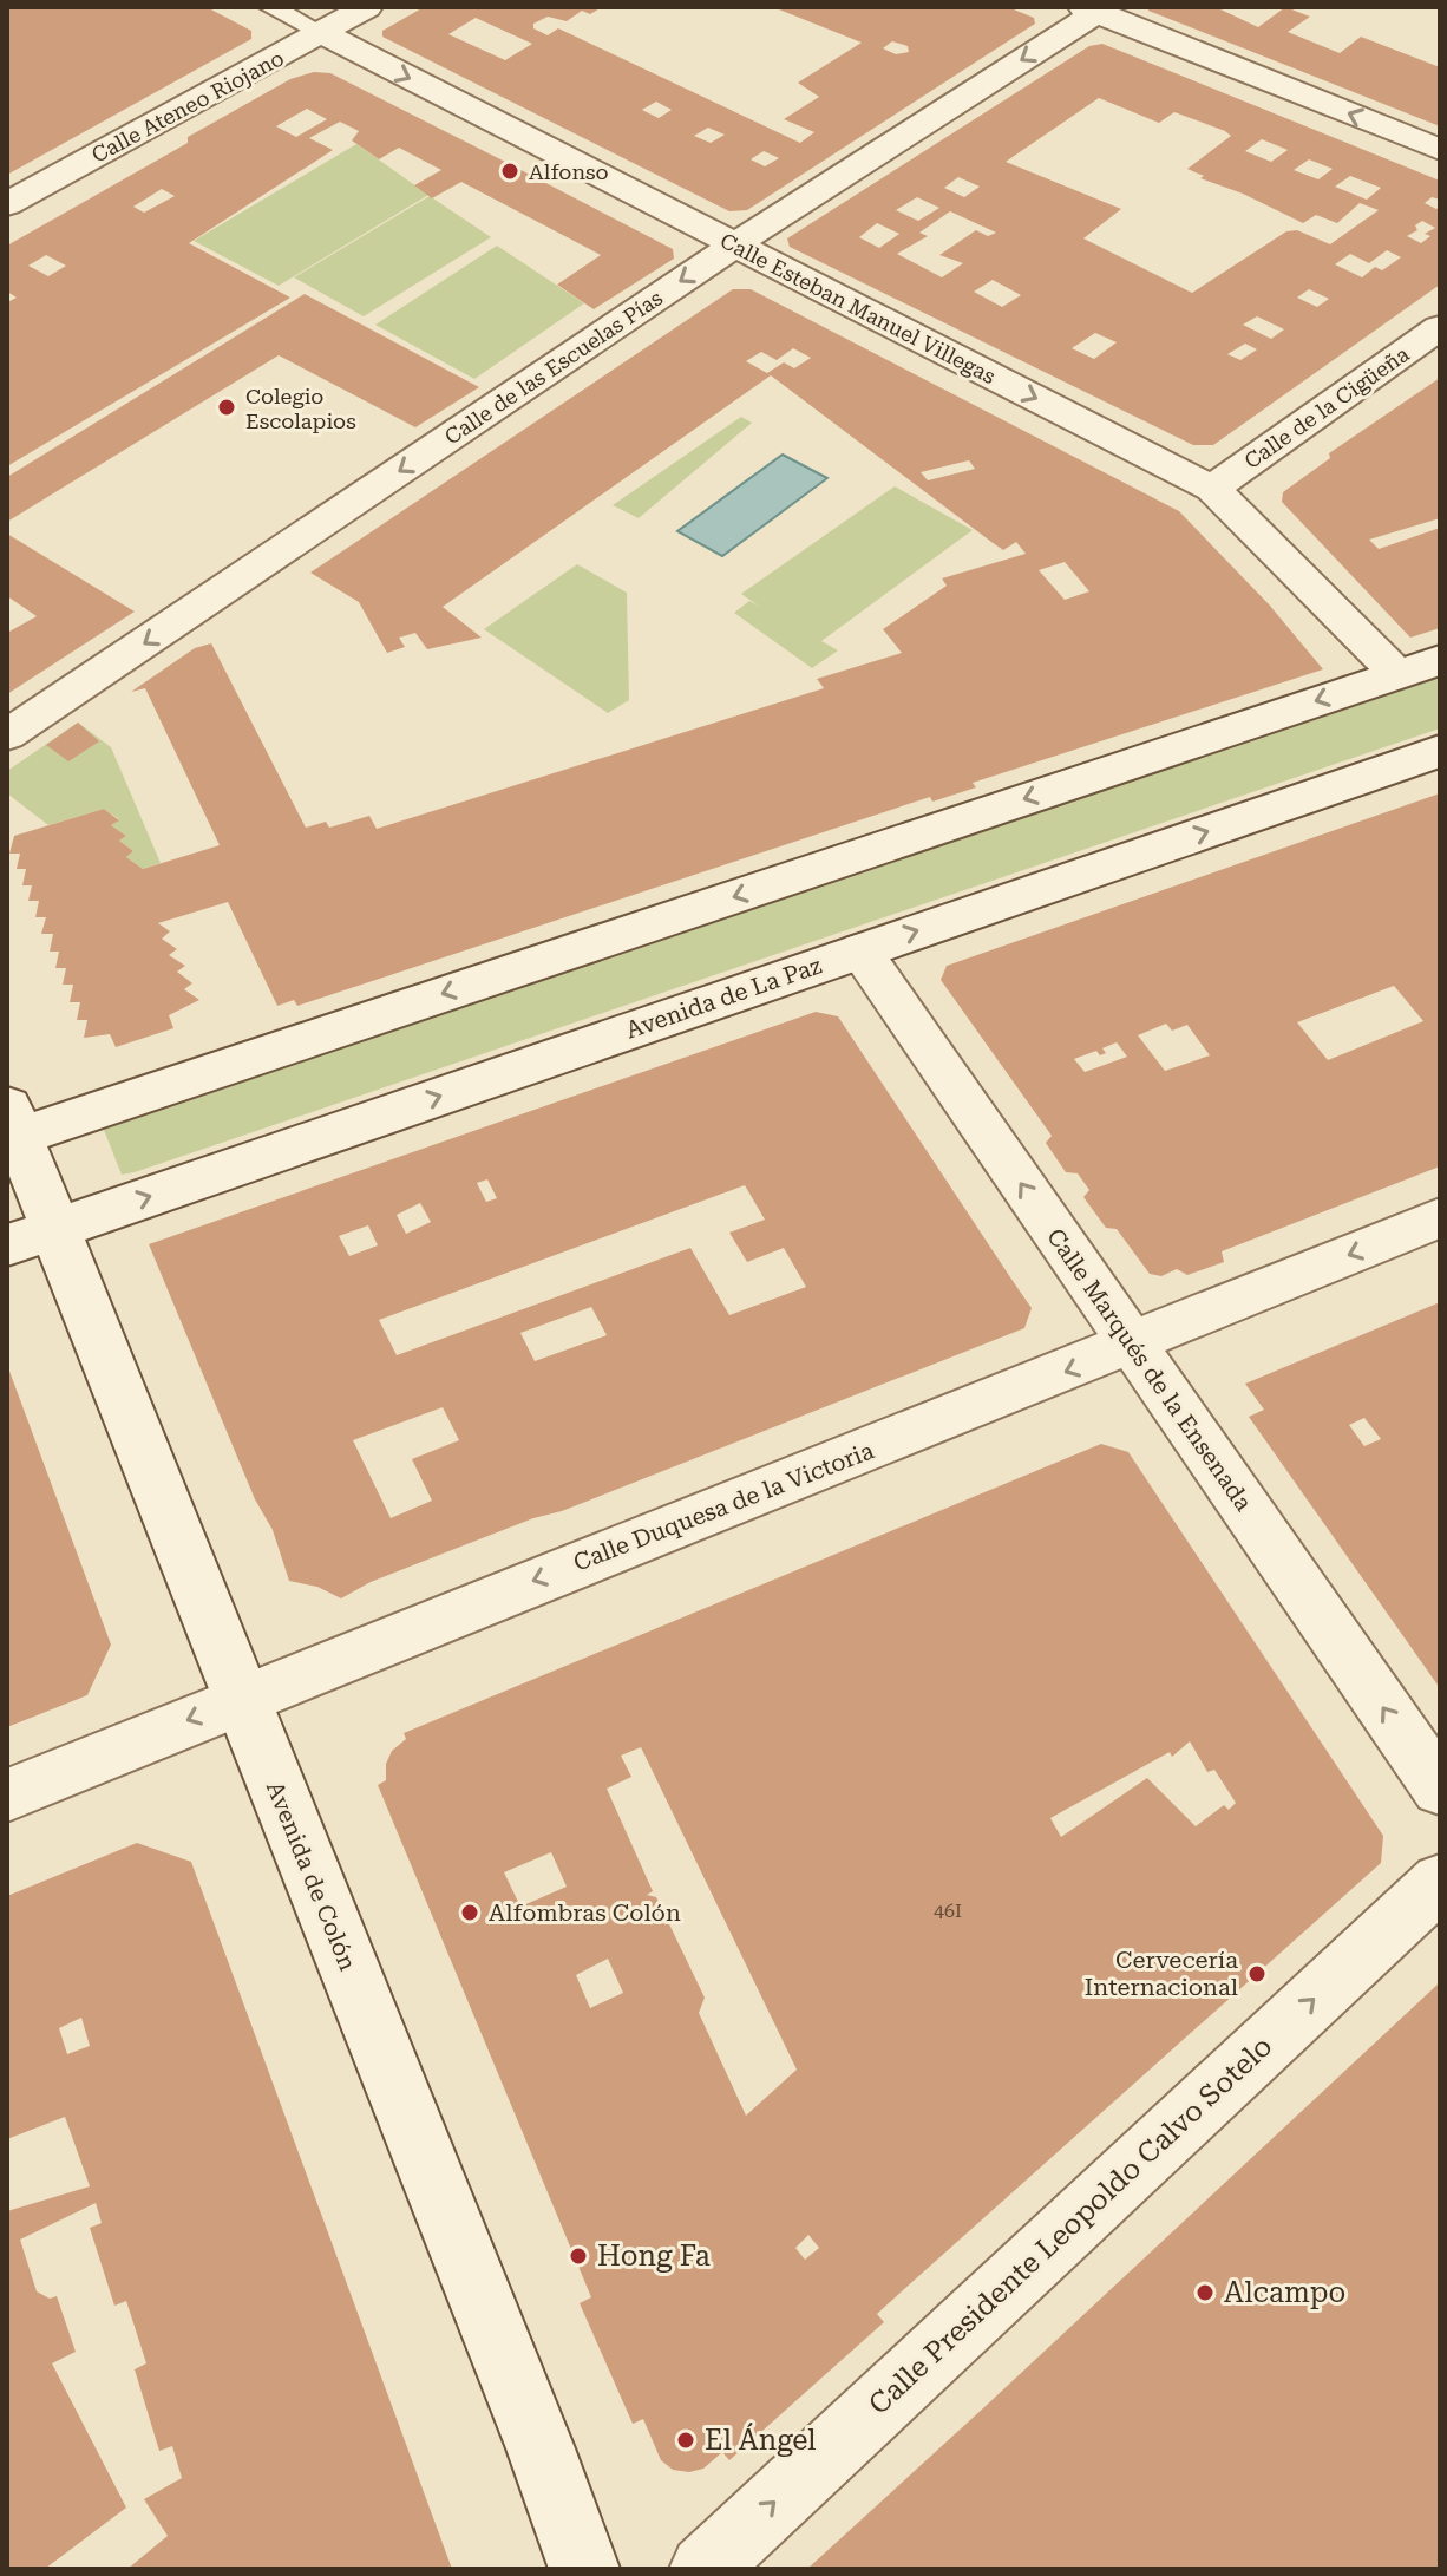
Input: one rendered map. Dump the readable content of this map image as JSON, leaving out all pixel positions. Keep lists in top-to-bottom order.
{
  "streets": {
    "main road": ["Avenida de La Paz", "Avenida de Colón"],
    "street": [
      "Calle Ateneo Riojano",
      "Calle Esteban Manuel Villegas",
      "Calle de las Escuelas Pías",
      "Calle de la Cigüeña",
      "Calle Marqués de la Ensenada",
      "Calle Duquesa de la Victoria",
      "Calle Presidente Leopoldo Calvo Sotelo"
    ]
  },
  "crossings": [
    ["Calle Ateneo Riojano", "Calle Esteban Manuel Villegas"],
    ["Calle Esteban Manuel Villegas", "Calle de las Escuelas Pías"],
    ["Calle Esteban Manuel Villegas", "Calle de la Cigüeña"],
    ["Avenida de La Paz", "Calle Marqués de la Ensenada"],
    ["Avenida de La Paz", "Avenida de Colón"],
    ["Calle Marqués de la Ensenada", "Calle Duquesa de la Victoria"],
    ["Calle Duquesa de la Victoria", "Avenida de Colón"]
  ],
  "one_way": [
    "Calle de las Escuelas Pías",
    "Calle Marqués de la Ensenada",
    "Calle Duquesa de la Victoria",
    "Calle Presidente Leopoldo Calvo Sotelo"
  ],
  "places": [
    "Alfonso",
    "Colegio Escolapios",
    "Alfombras Colón",
    "Cervecería Internacional",
    "Hong Fa",
    "Alcampo",
    "El Ángel"
  ],
  "house_numbers": ["46I"]
}
